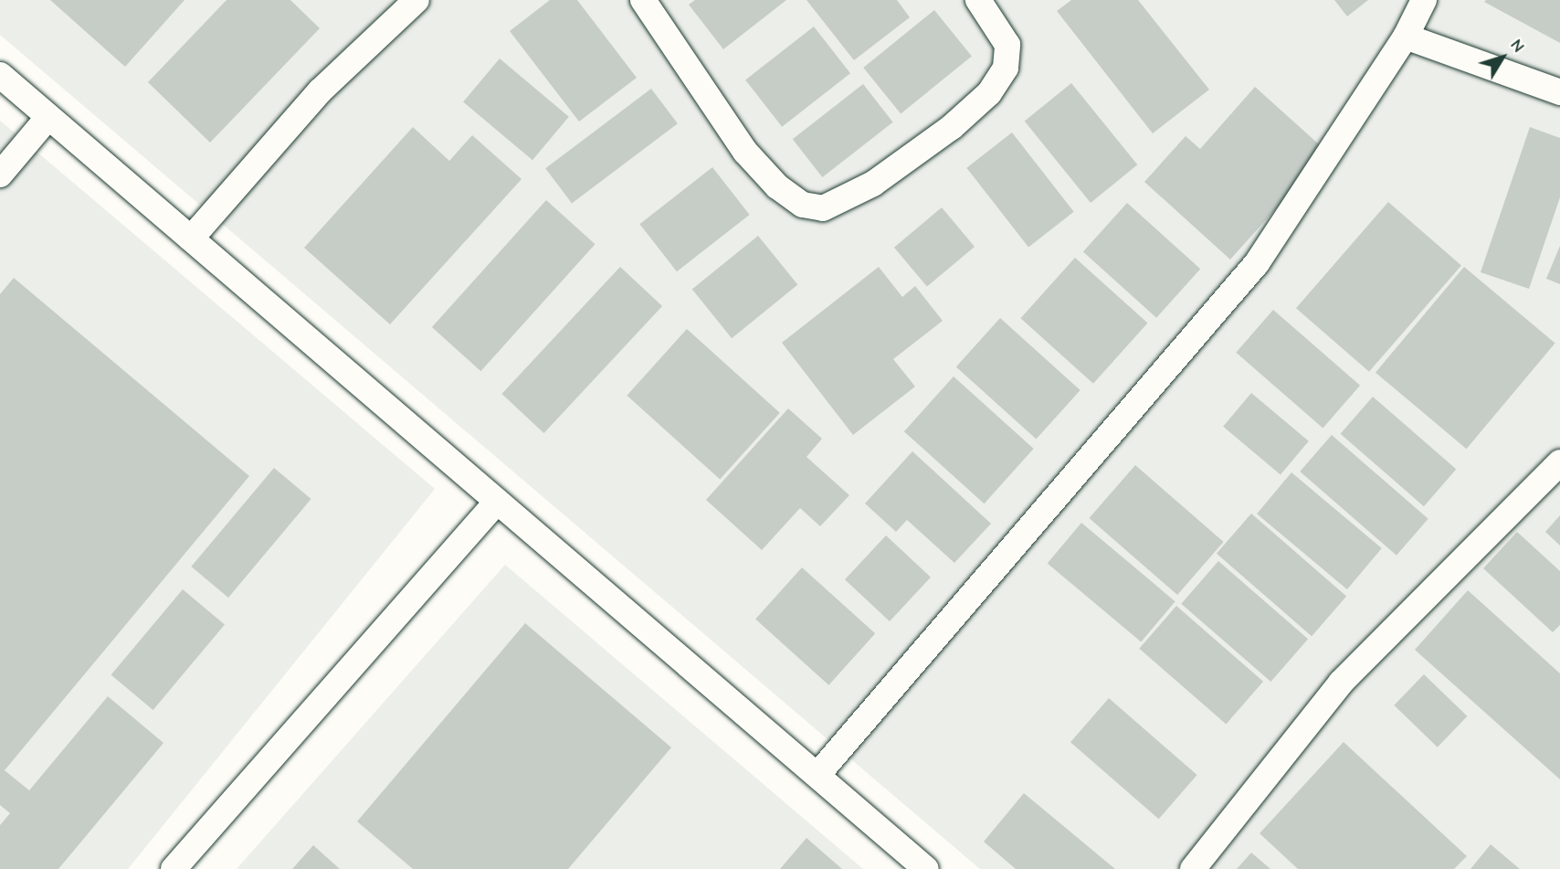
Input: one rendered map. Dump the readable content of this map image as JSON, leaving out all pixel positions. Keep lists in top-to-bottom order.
{
  "north": "top right"
}
